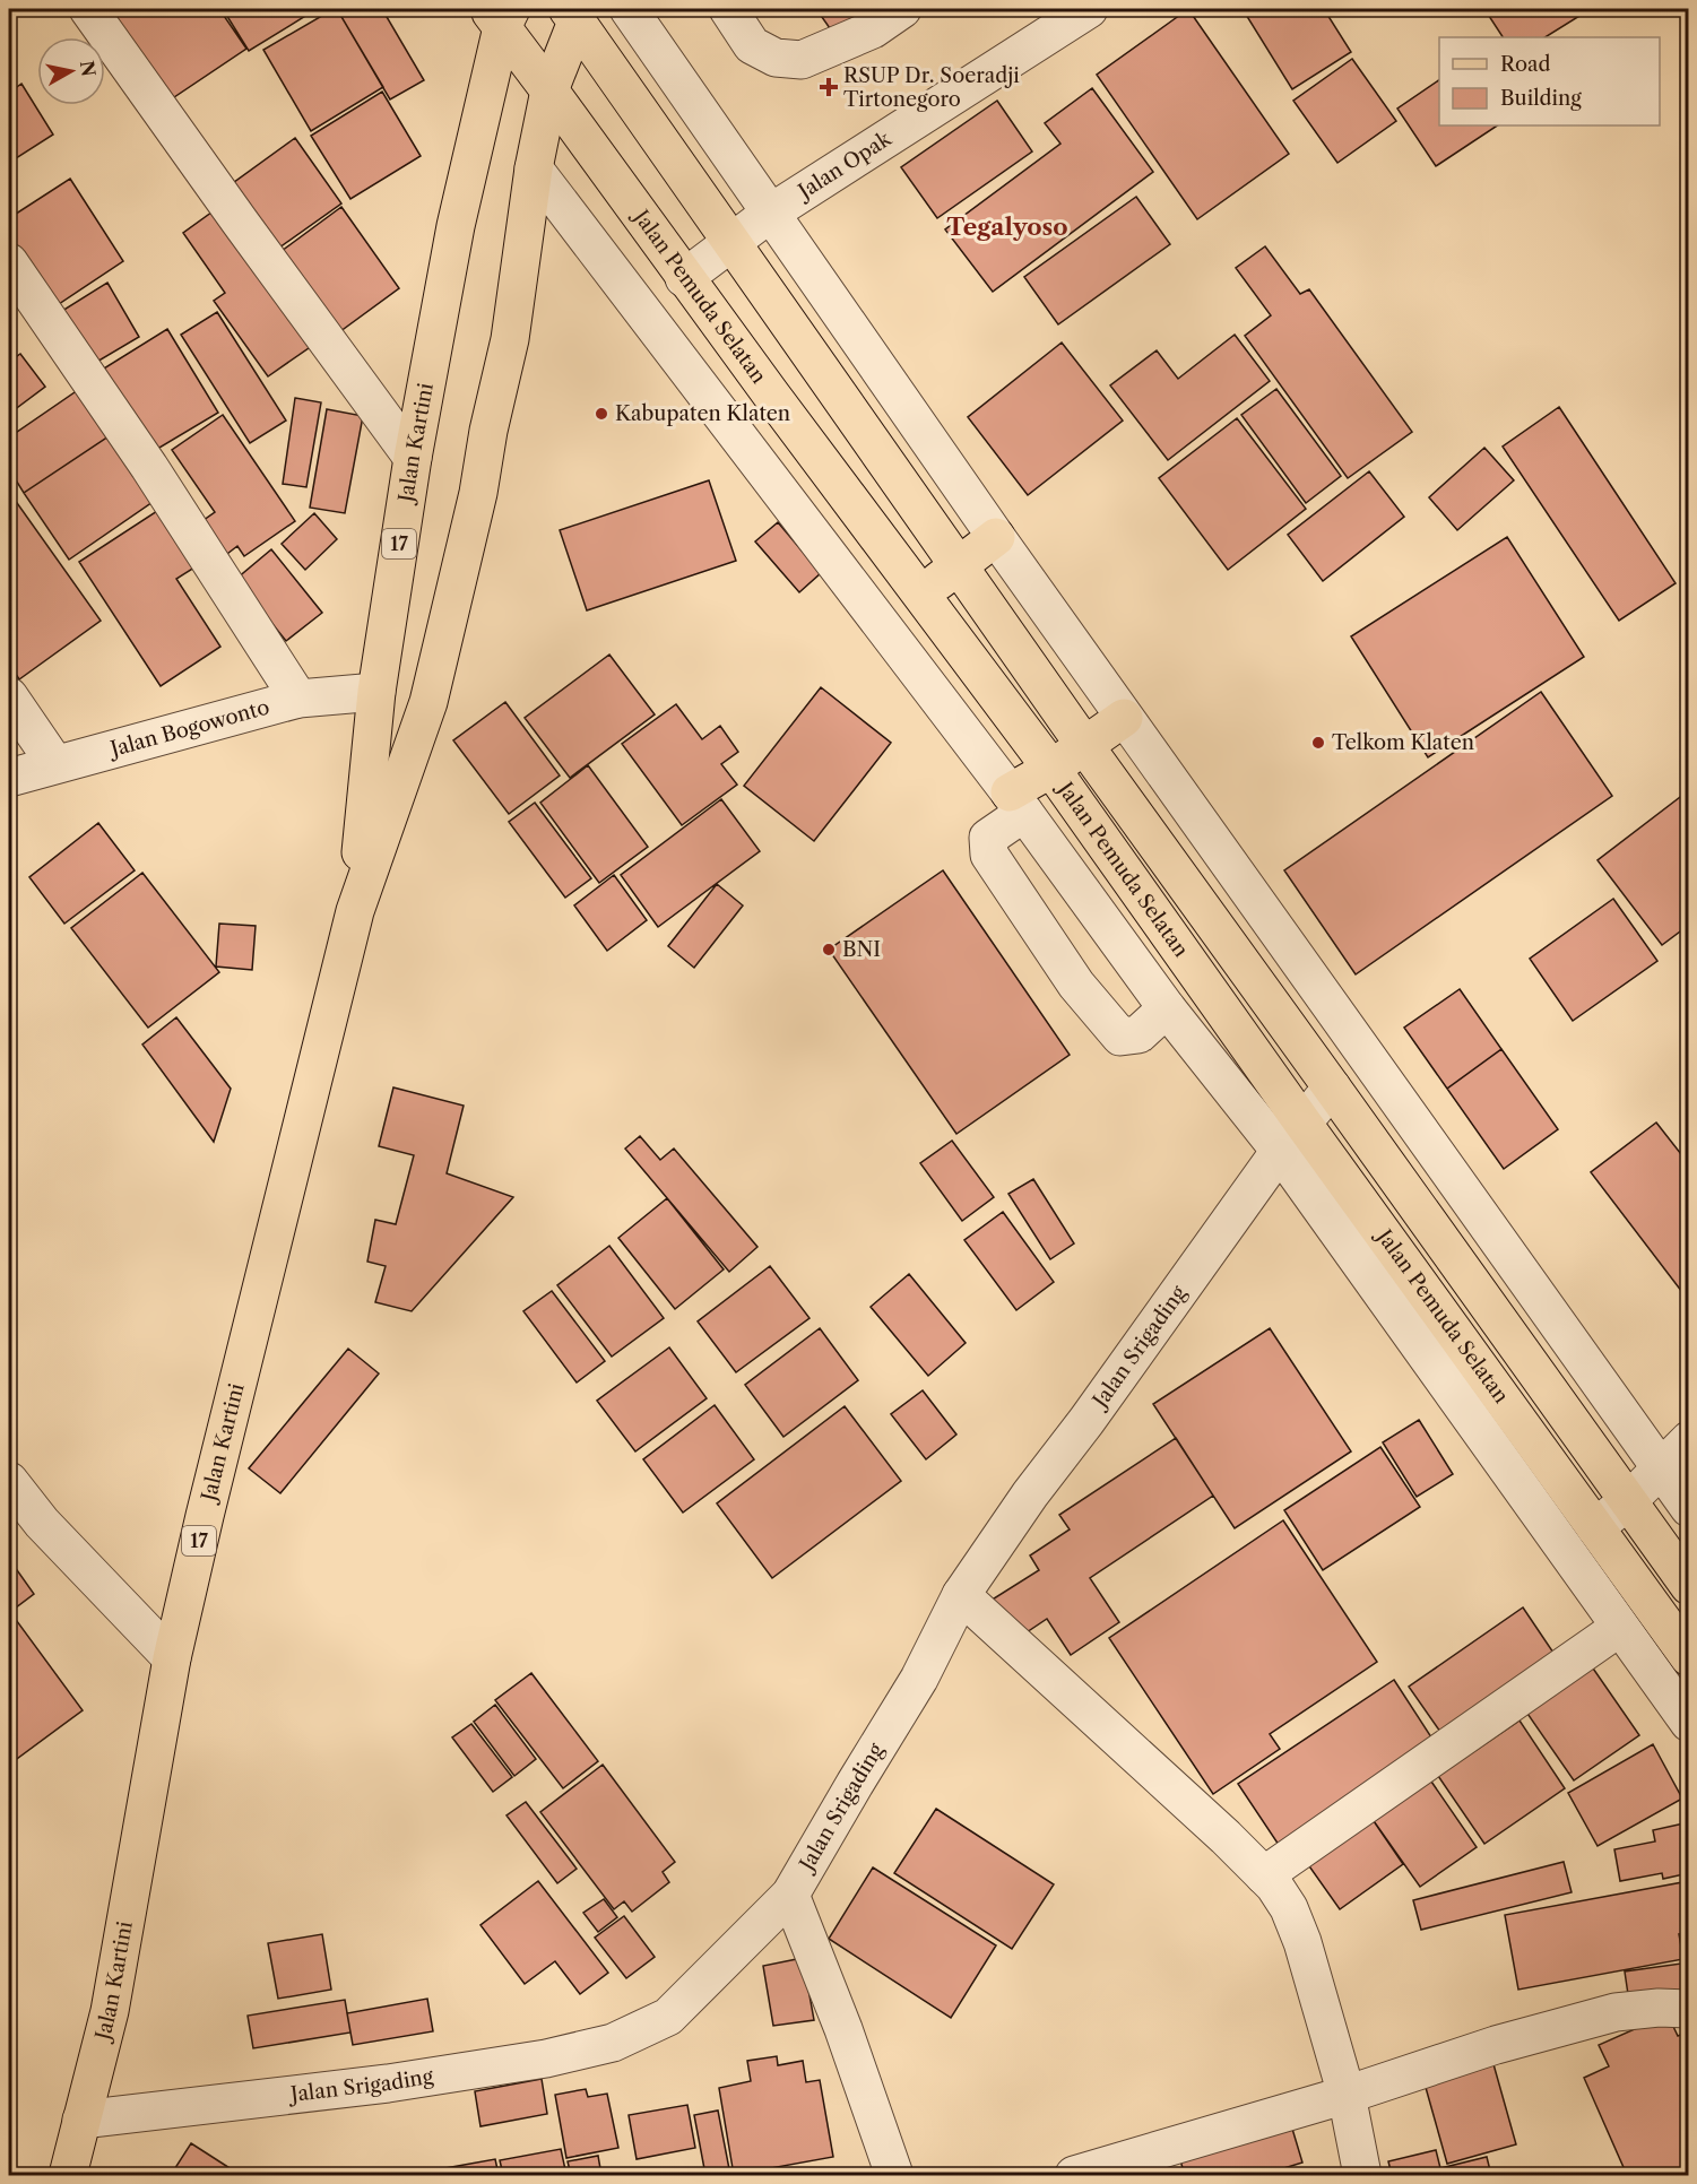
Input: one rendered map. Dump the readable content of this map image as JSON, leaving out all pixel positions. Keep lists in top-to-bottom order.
{
  "streets": {
    "main road": ["Jalan Pemuda Selatan", "Jalan Kartini", "17"],
    "street": ["Jalan Opak", "Jalan Bogowonto", "Jalan Srigading"]
  },
  "crossings": [
    ["Jalan Opak", "Jalan Pemuda Selatan"],
    ["Jalan Pemuda Selatan", "17"],
    ["Jalan Pemuda Selatan", "Jalan Srigading"],
    ["Jalan Kartini", "17"],
    ["Jalan Kartini", "Jalan Bogowonto"],
    ["Jalan Kartini", "Jalan Srigading"]
  ],
  "districts": ["Tegalyoso"],
  "places": {
    "health": ["RSUP Dr. Soeradji Tirtonegoro"],
    "other": ["Kabupaten Klaten", "Telkom Klaten", "BNI"]
  },
  "legend": ["Road", "Building"],
  "north": "right"
}
